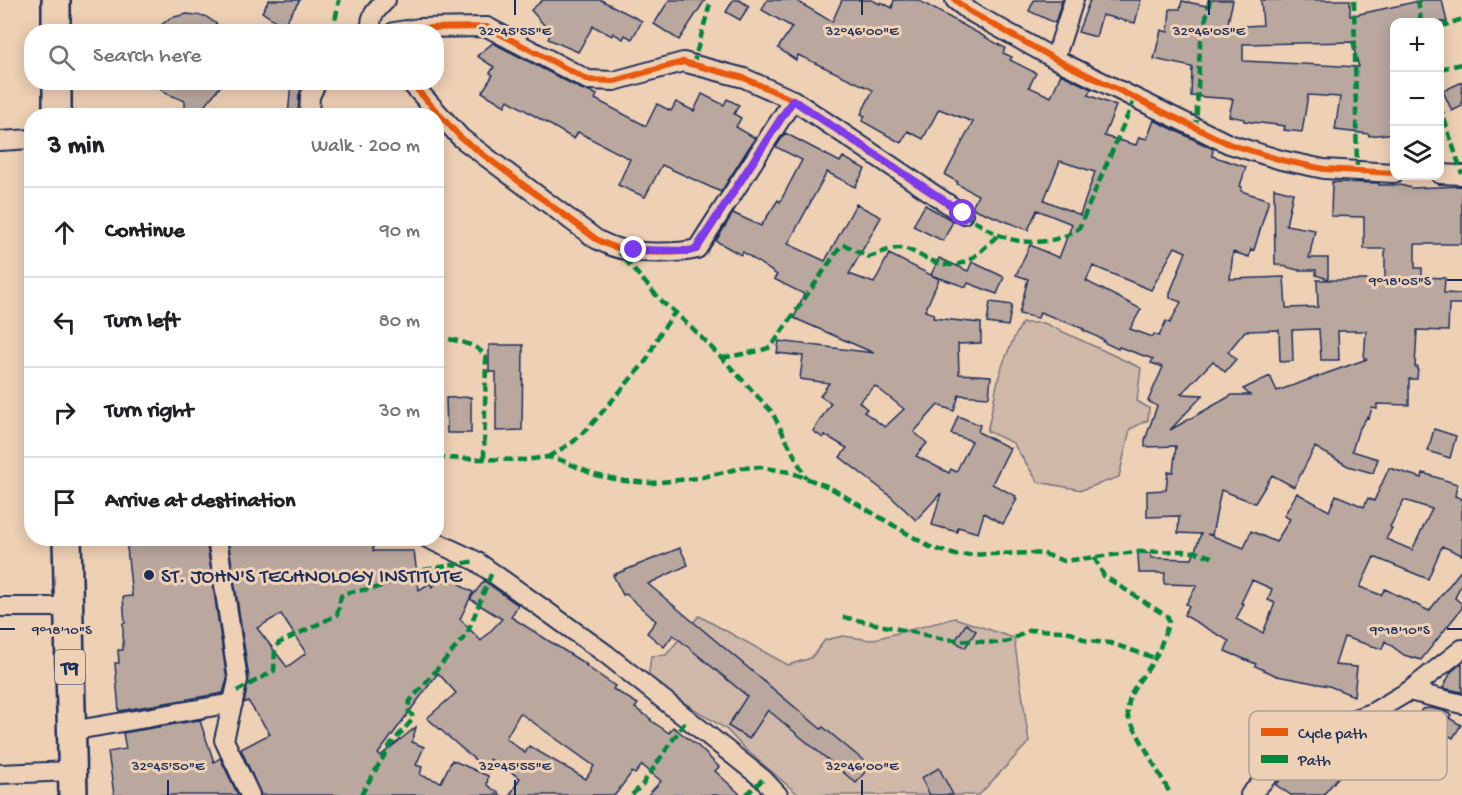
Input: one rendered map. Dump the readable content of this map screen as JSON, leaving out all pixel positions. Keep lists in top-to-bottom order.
{
  "streets": {
    "highway": ["T9"]
  },
  "places": ["ST. JOHN'S TECHNOLOGY INSTITUTE"],
  "legend": ["Cycle path", "Path"],
  "page": {
    "map_buttons": ["+", "−"],
    "search": "Search here",
    "heading": ["3 min", "Walk · 200 m"],
    "list": [
      ["Continue", "90 m"],
      ["Turn left", "80 m"],
      ["Turn right", "30 m"],
      "Arrive at destination"
    ]
  },
  "coordinates": [
    "32°45'55\"E",
    "32°46'00\"E",
    "32°46'05\"E",
    "9°18'05\"S",
    "9°18'10\"S",
    "32°45'50\"E"
  ]
}
